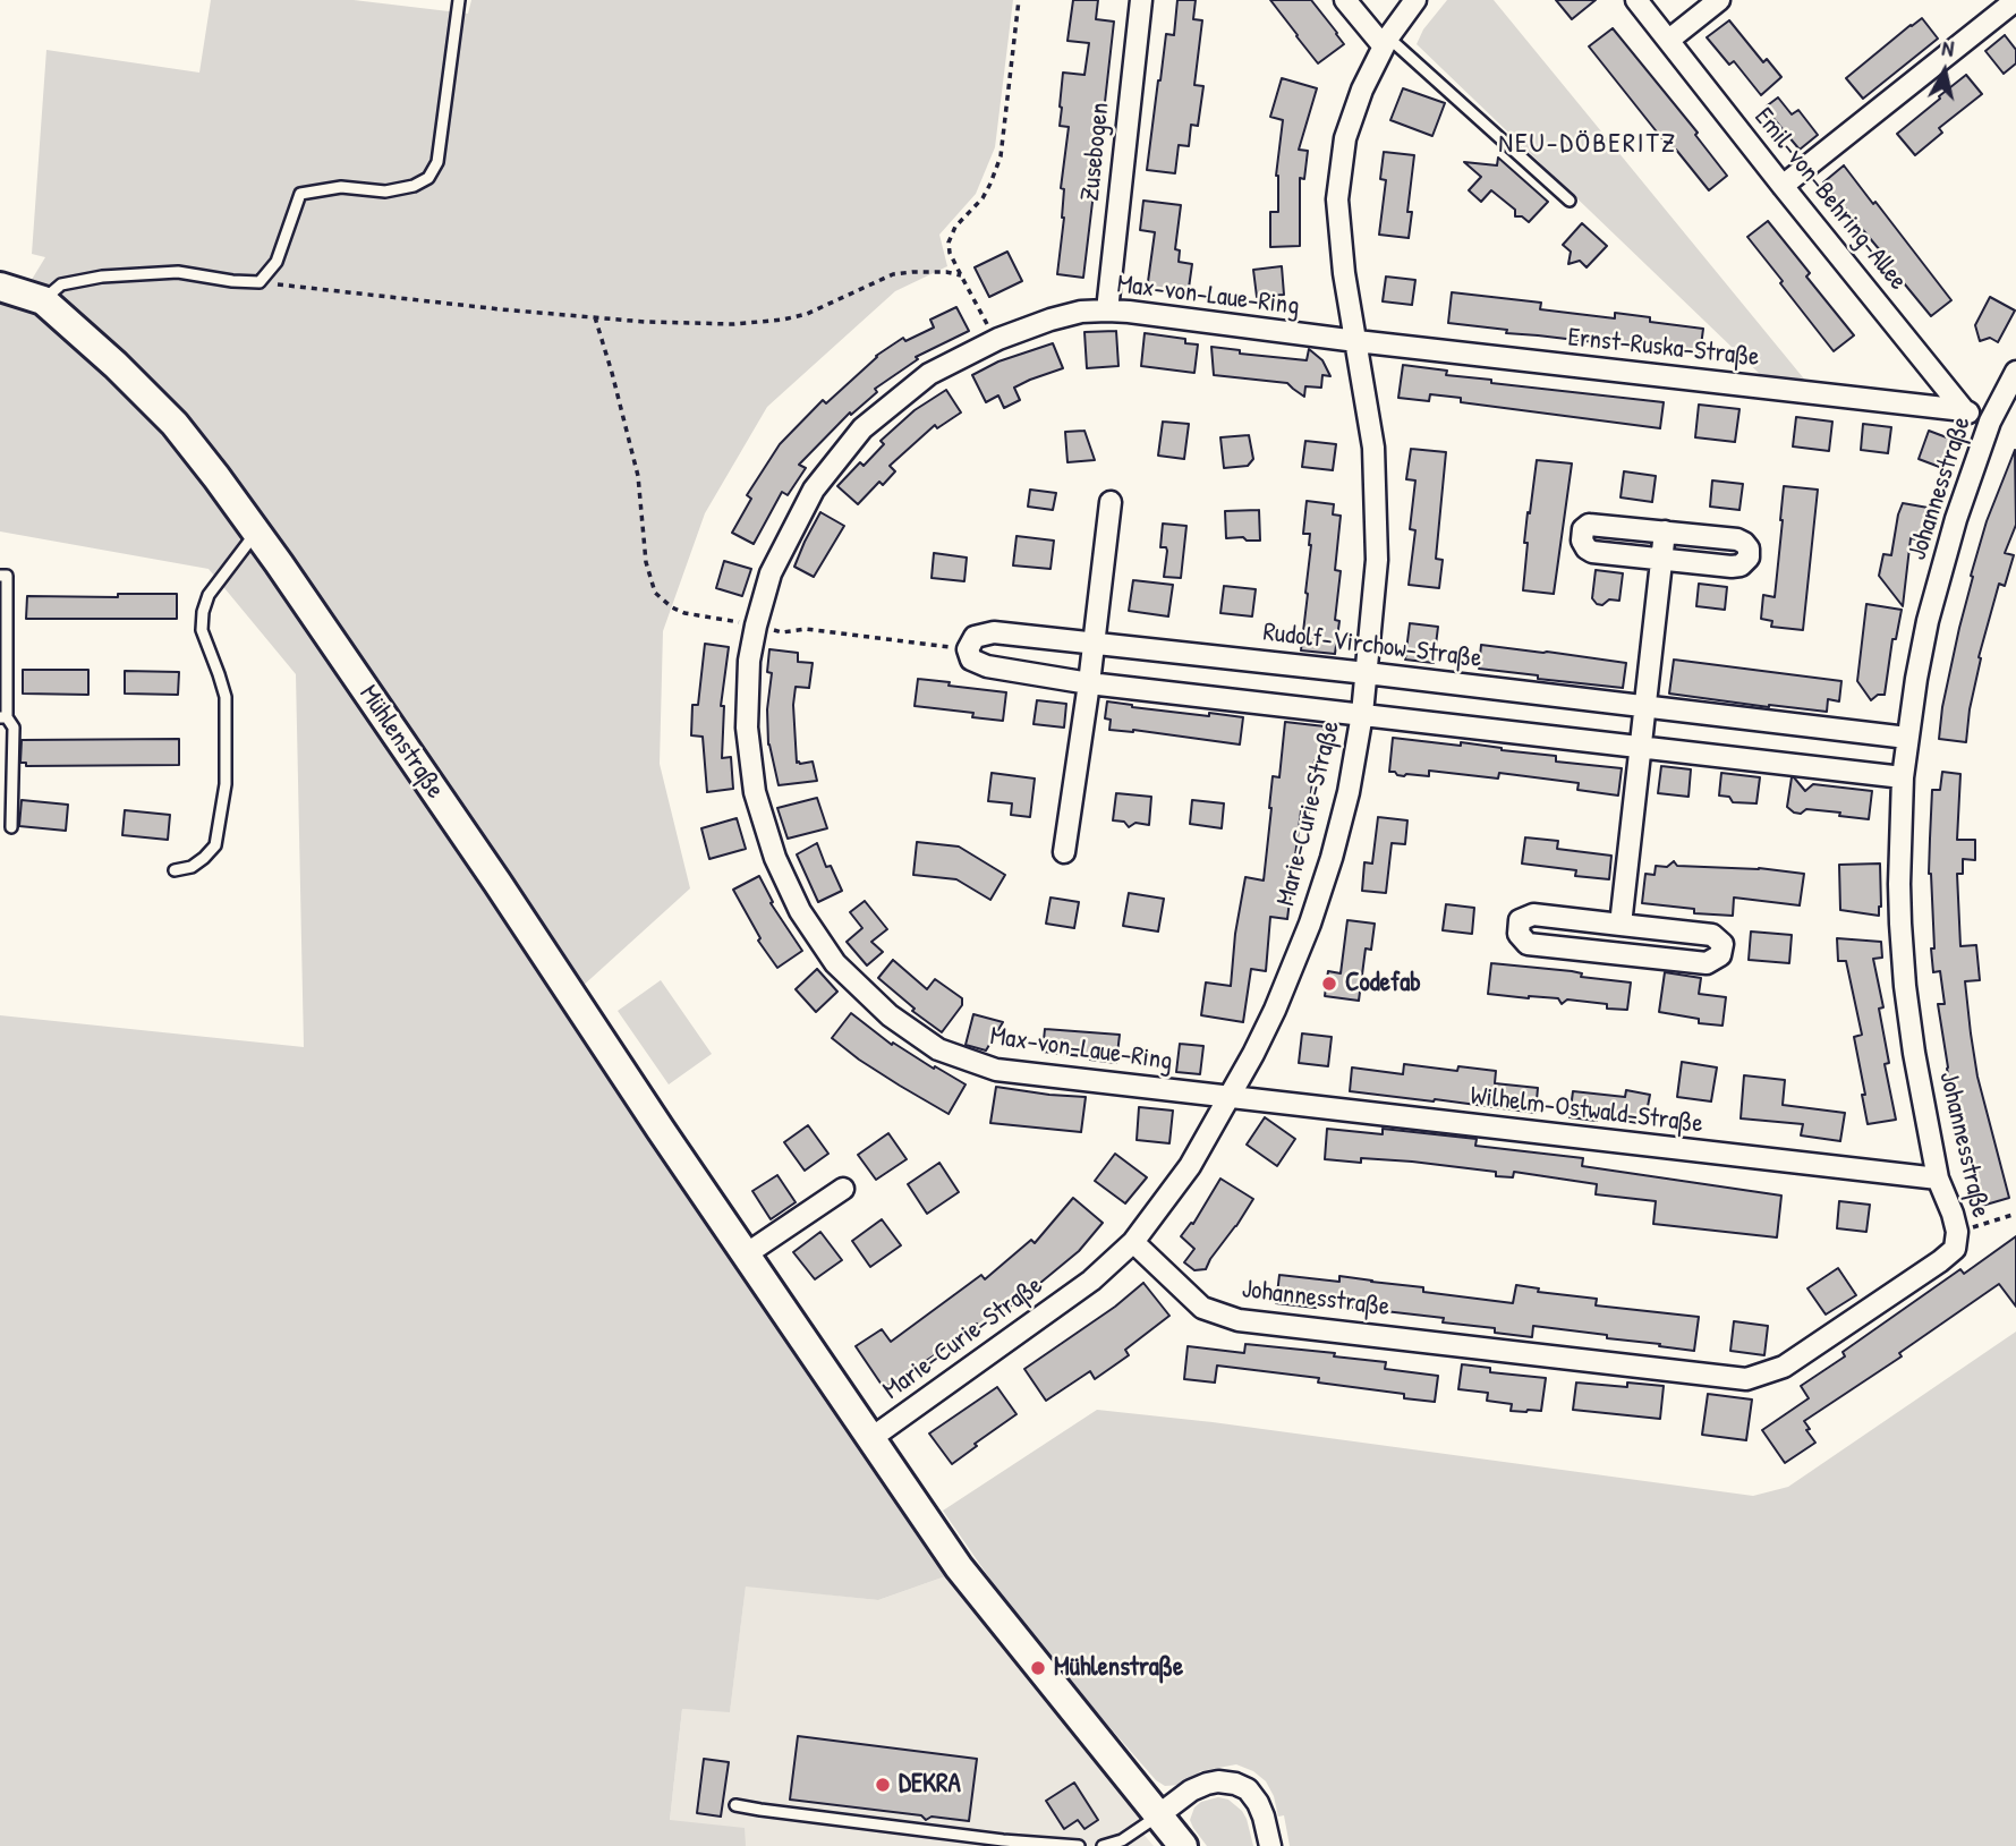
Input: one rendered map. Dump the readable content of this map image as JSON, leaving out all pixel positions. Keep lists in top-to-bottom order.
{
  "streets": {
    "street": [
      "Zusebogen",
      "Emil-von-Behring-Allee",
      "Max-von-Laue-Ring",
      "Ernst-Ruska-Straße",
      "Johannesstraße",
      "Rudolf-Virchow-Straße",
      "Mühlenstraße",
      "Marie-Curie-Straße",
      "Wilhelm-Ostwald-Straße"
    ]
  },
  "crossings": [
    ["Zusebogen", "Max-von-Laue-Ring"],
    ["Emil-von-Behring-Allee", "Ernst-Ruska-Straße"],
    ["Emil-von-Behring-Allee", "Johannesstraße"],
    ["Max-von-Laue-Ring", "Ernst-Ruska-Straße"],
    ["Max-von-Laue-Ring", "Marie-Curie-Straße"],
    ["Max-von-Laue-Ring", "Wilhelm-Ostwald-Straße"],
    ["Ernst-Ruska-Straße", "Marie-Curie-Straße"],
    ["Johannesstraße", "Rudolf-Virchow-Straße"],
    ["Johannesstraße", "Marie-Curie-Straße"],
    ["Johannesstraße", "Wilhelm-Ostwald-Straße"],
    ["Rudolf-Virchow-Straße", "Marie-Curie-Straße"],
    ["Mühlenstraße", "Marie-Curie-Straße"],
    ["Marie-Curie-Straße", "Wilhelm-Ostwald-Straße"]
  ],
  "districts": ["NEU-DÖBERITZ"],
  "places": ["Codefab", "Mühlenstraße", "DEKRA"],
  "north": "top"
}
